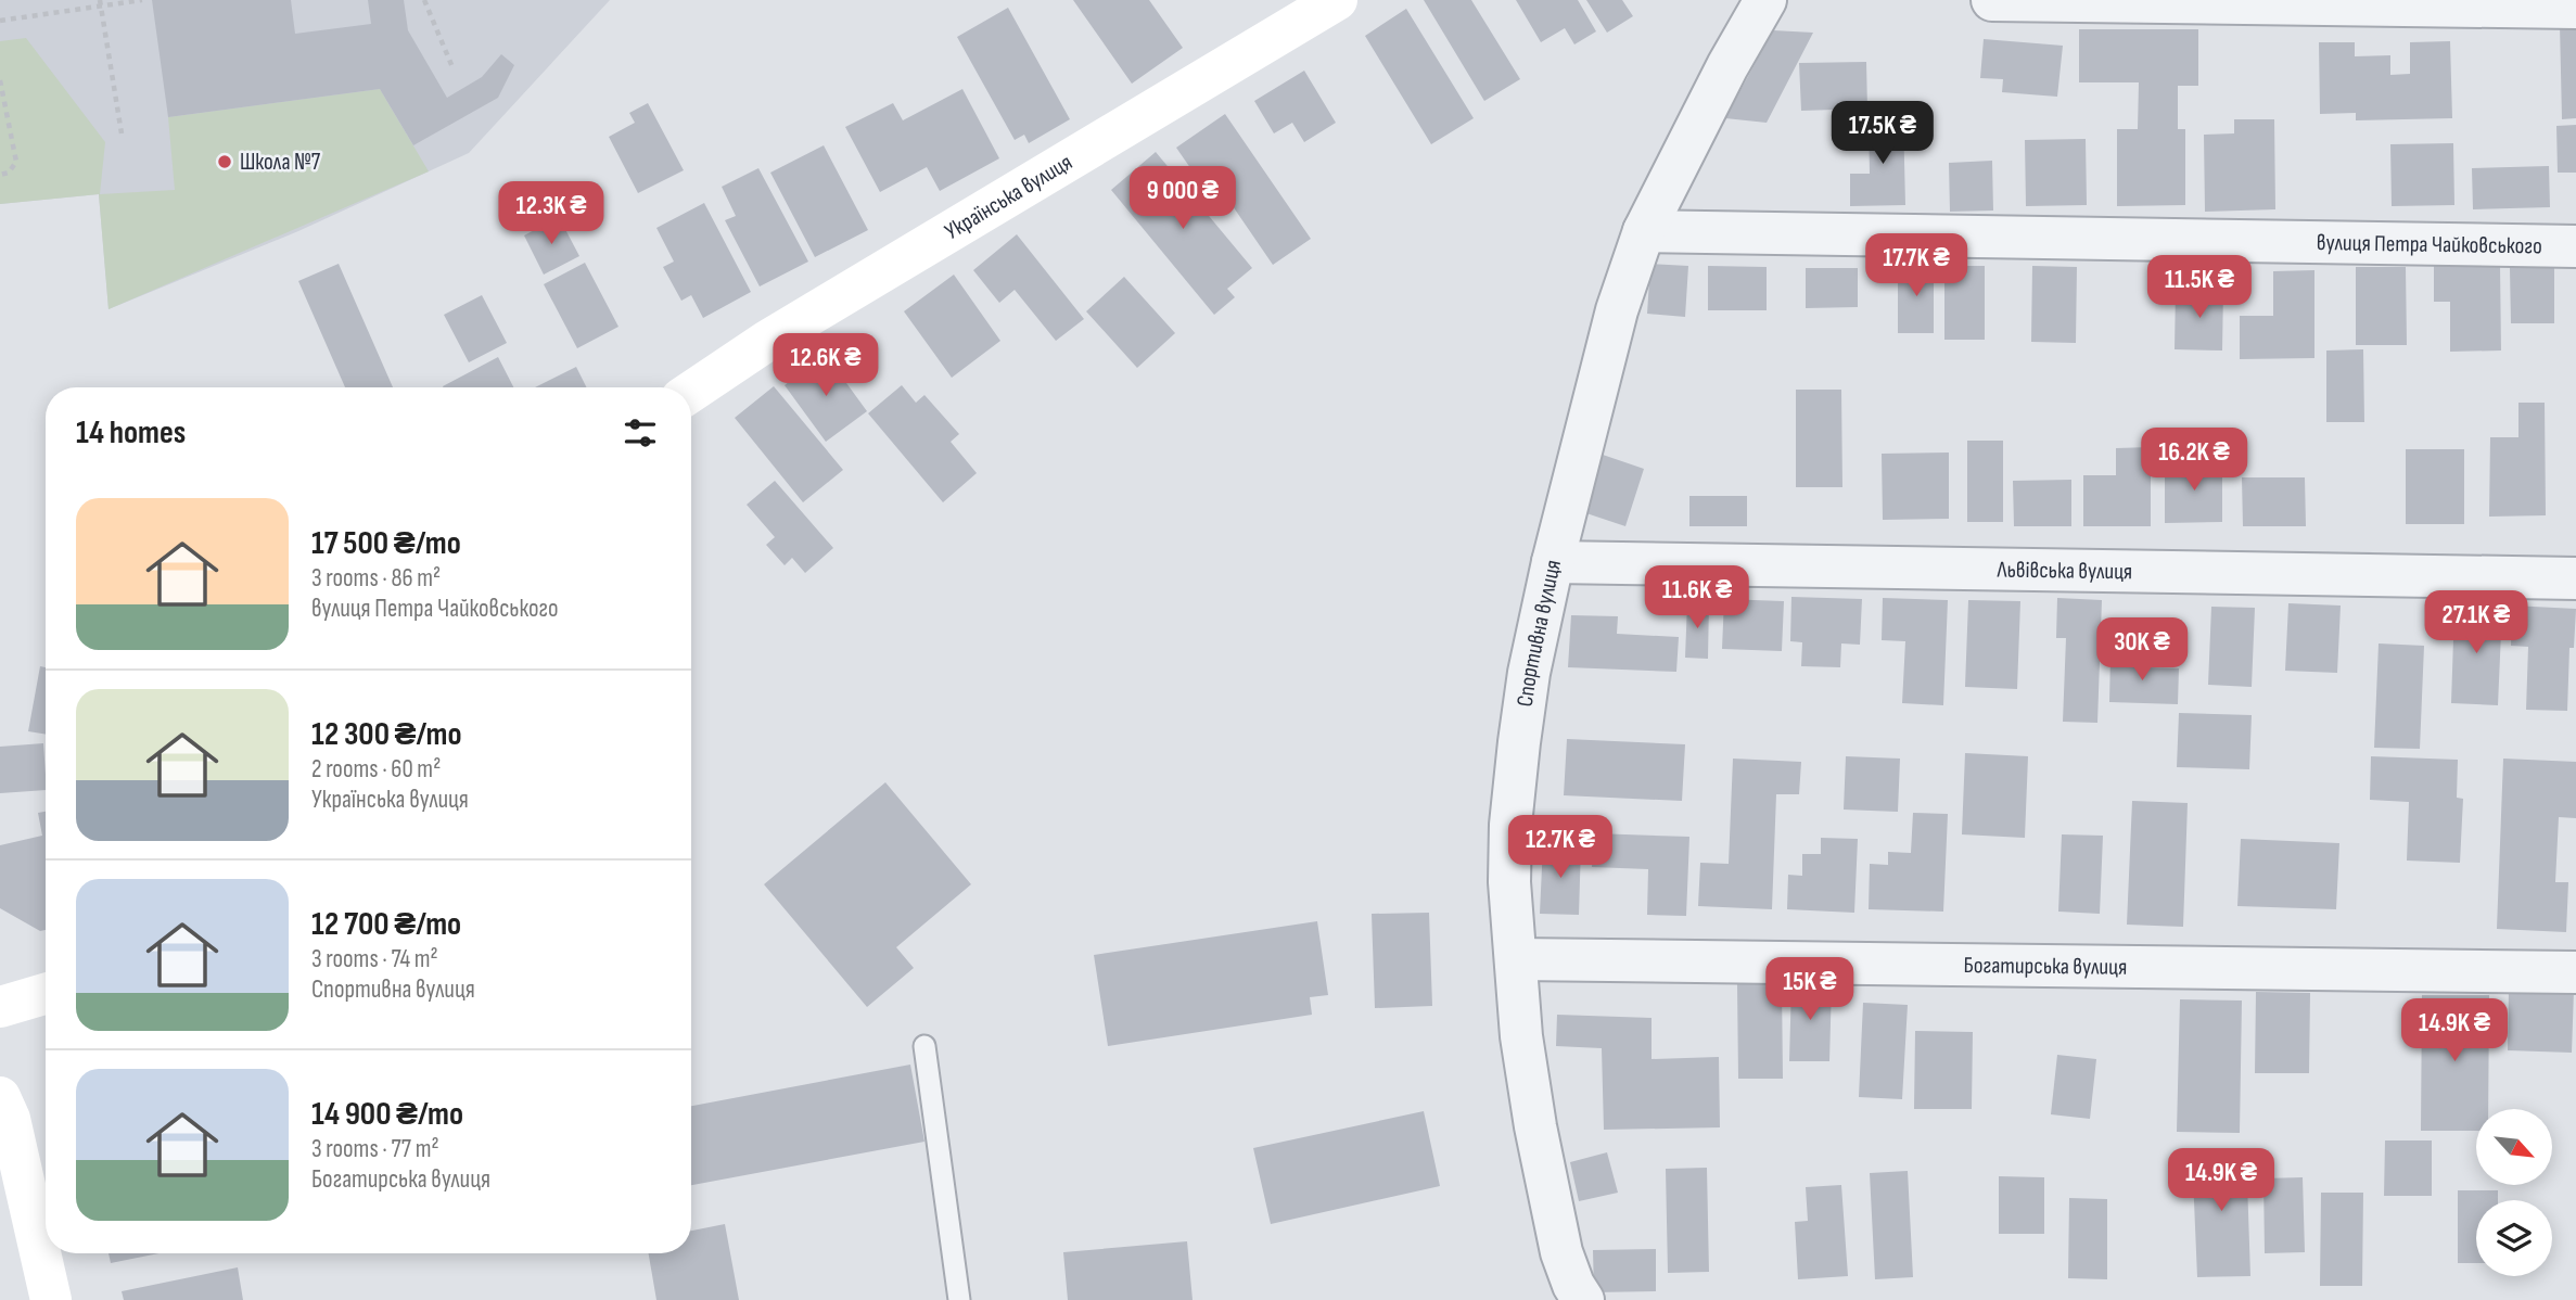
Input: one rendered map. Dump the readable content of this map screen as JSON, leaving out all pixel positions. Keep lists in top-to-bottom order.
{
  "streets": {
    "street": [
      "Українська вулиця",
      "вулиця Петра Чайковського",
      "Львівська вулиця",
      "Спортивна вулиця",
      "Богатирська вулиця"
    ]
  },
  "crossings": [
    ["вулиця Петра Чайковського", "Спортивна вулиця"],
    ["Львівська вулиця", "Спортивна вулиця"],
    ["Спортивна вулиця", "Богатирська вулиця"]
  ],
  "places": ["Школа №7"],
  "north": "bottom right",
  "page": {
    "price": [
      "17.5K ₴",
      "9 000 ₴",
      "12.3K ₴",
      "17.7K ₴",
      "11.5K ₴",
      "12.6K ₴",
      "16.2K ₴",
      "11.6K ₴",
      "27.1K ₴",
      "30K ₴",
      "12.7K ₴",
      "15K ₴",
      "14.9K ₴",
      "14.9K ₴"
    ],
    "heading": "14 homes",
    "list": [
      {
        "name": "17 500 ₴/mo",
        "note": "3 rooms · 86 m² · вулиця Петра Чайковського"
      },
      {
        "name": "12 300 ₴/mo",
        "note": "2 rooms · 60 m² · Українська вулиця"
      },
      {
        "name": "12 700 ₴/mo",
        "note": "3 rooms · 74 m² · Спортивна вулиця"
      },
      {
        "name": "14 900 ₴/mo",
        "note": "3 rooms · 77 m² · Богатирська вулиця"
      }
    ]
  }
}
